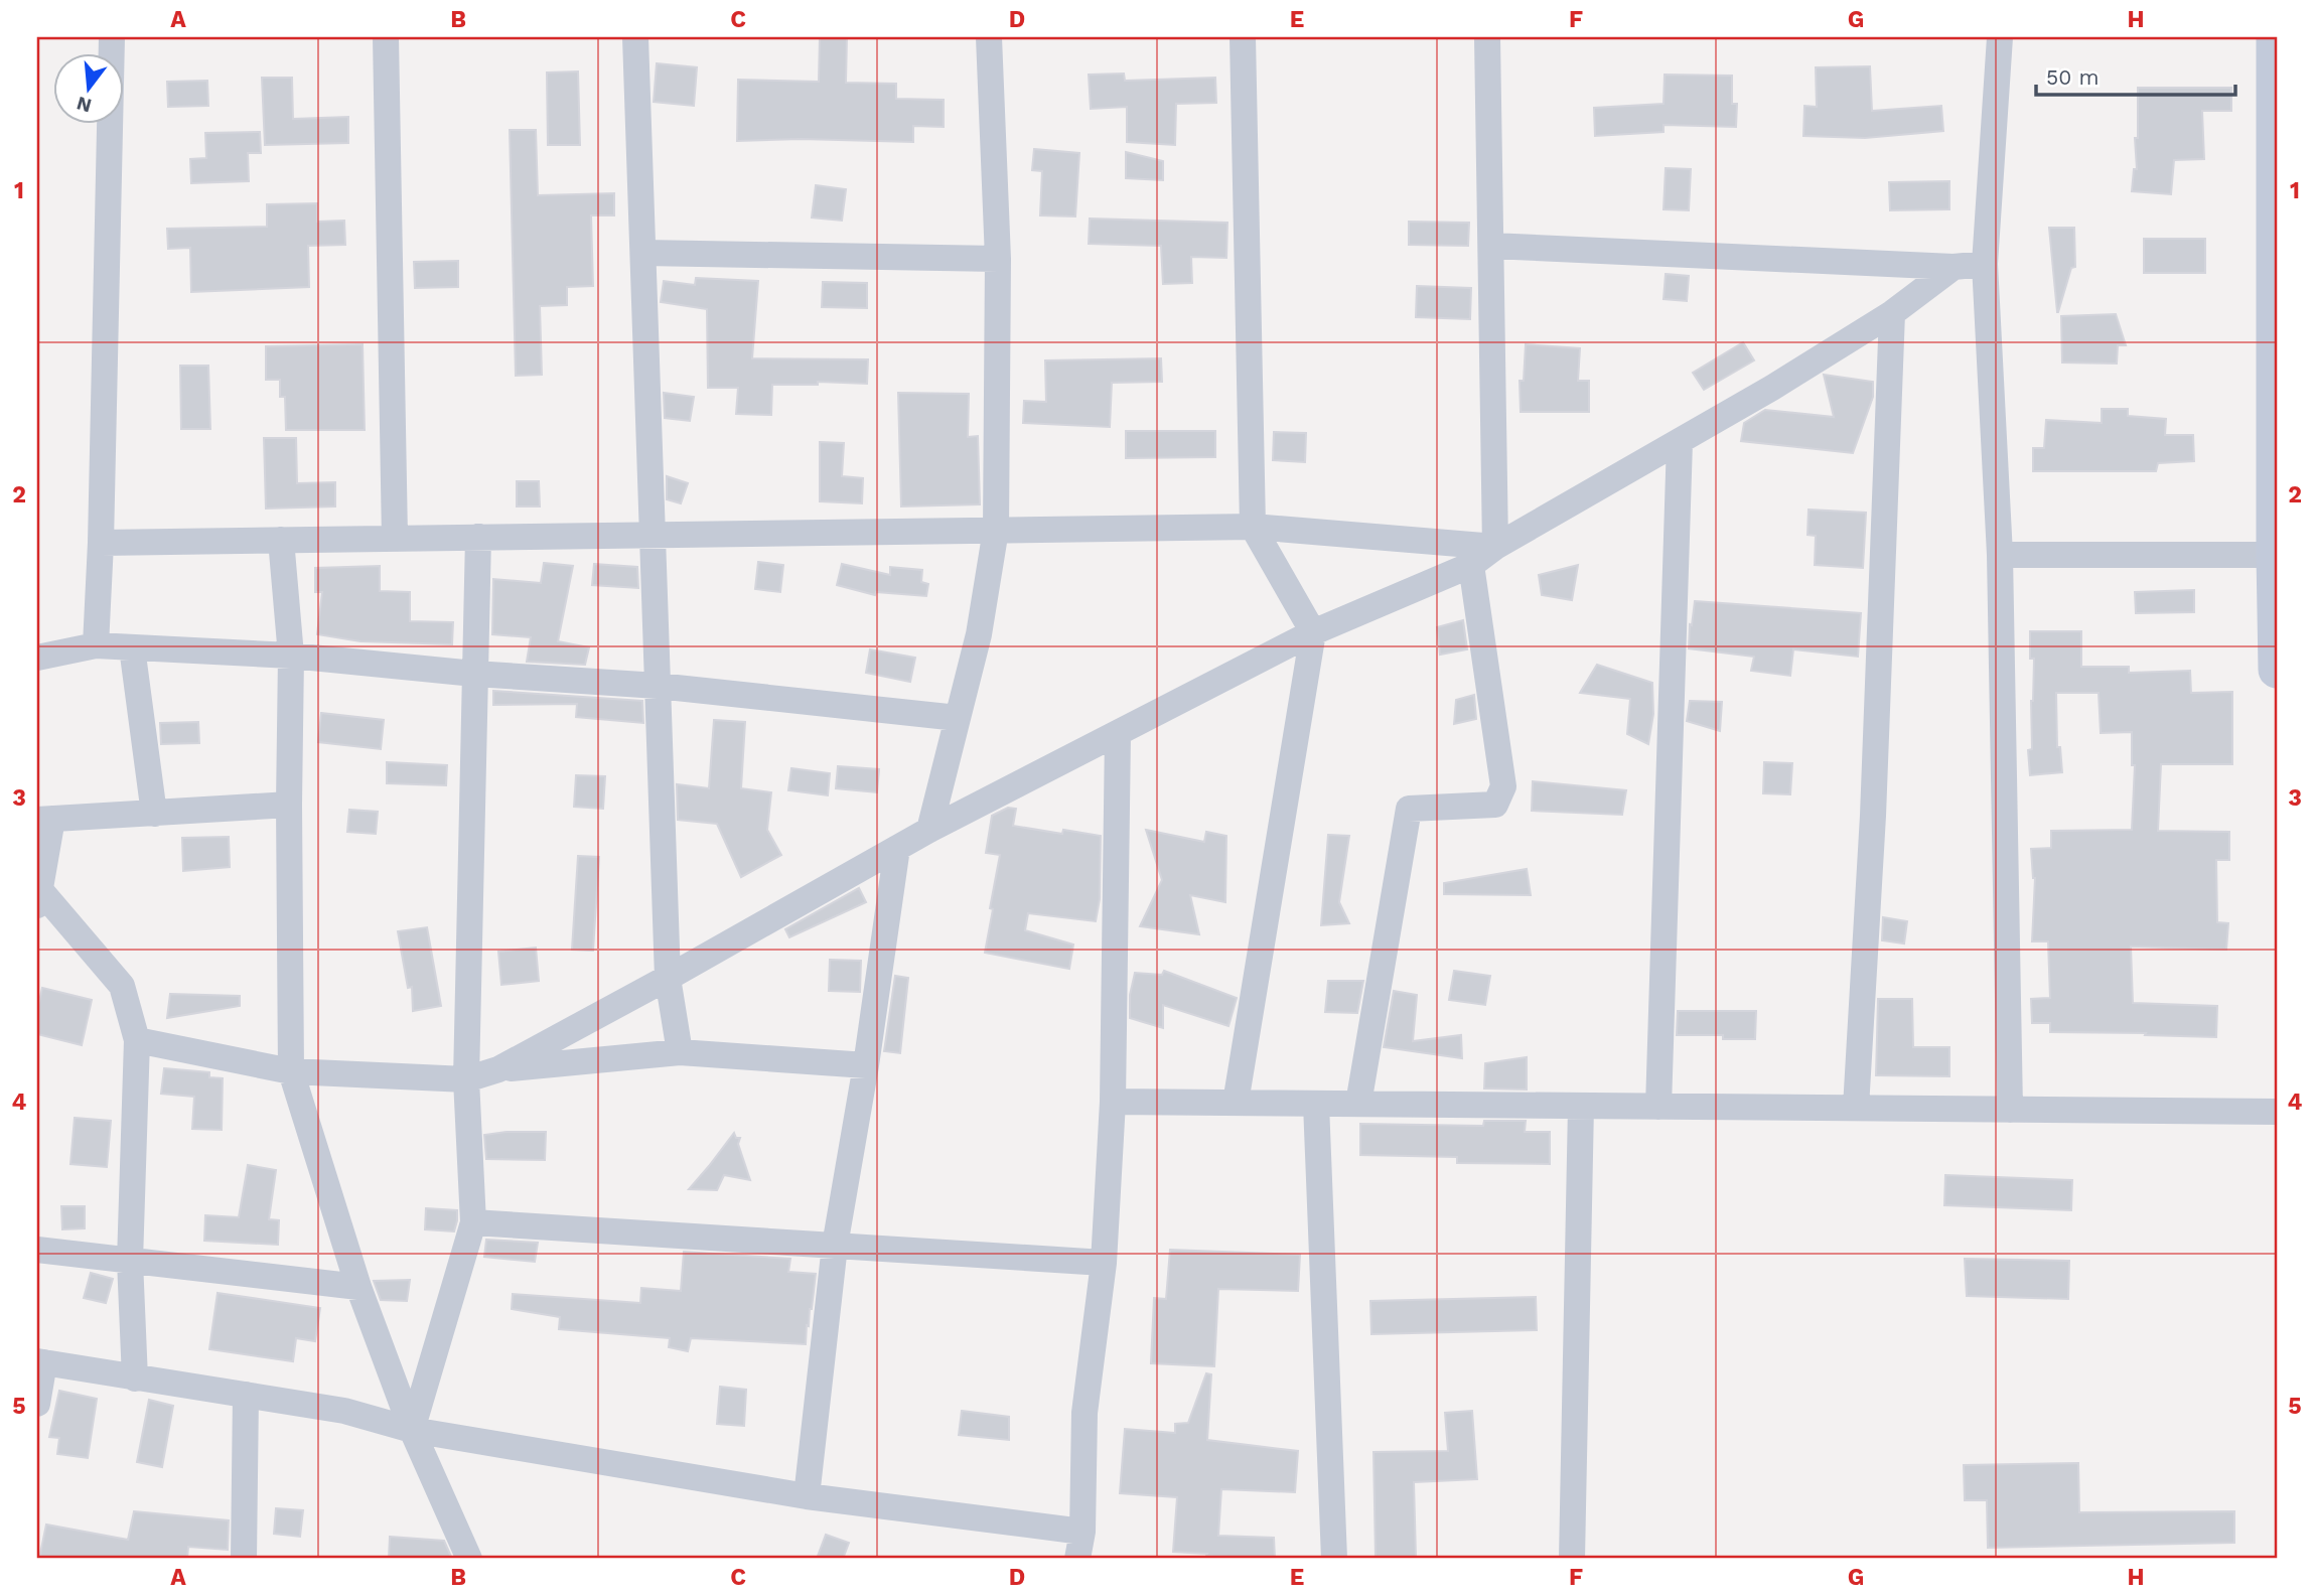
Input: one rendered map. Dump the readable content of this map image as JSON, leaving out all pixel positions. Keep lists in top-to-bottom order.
{
  "scale_bar": "50 m",
  "north": "bottom",
  "grid": {
    "columns": [
      "A",
      "B",
      "C",
      "D",
      "E",
      "F",
      "G",
      "H"
    ],
    "rows": [
      "1",
      "2",
      "3",
      "4",
      "5"
    ]
  }
}
